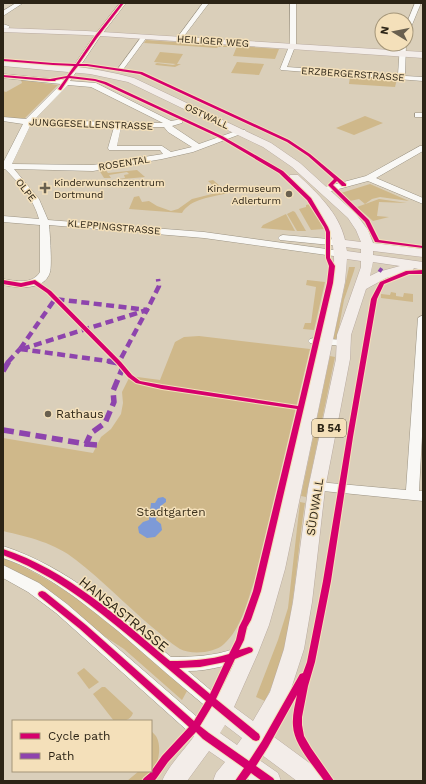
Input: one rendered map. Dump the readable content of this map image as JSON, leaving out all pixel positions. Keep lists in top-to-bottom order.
{
  "streets": {
    "main road": [
      "HEILIGER WEG",
      "OSTWALL",
      "B 54",
      "SÜDWALL"
    ],
    "street": [
      "ERZBERGERSTRASSE",
      "JUNGGESELLENSTRASSE",
      "ROSENTAL",
      "OLPE",
      "KLEPPINGSTRASSE",
      "HANSASTRASSE"
    ]
  },
  "crossings": [
    ["HEILIGER WEG", "ERZBERGERSTRASSE"],
    ["HEILIGER WEG", "OLPE"],
    ["OSTWALL", "JUNGGESELLENSTRASSE"],
    ["OSTWALL", "ROSENTAL"],
    ["OSTWALL", "OLPE"],
    ["OSTWALL", "KLEPPINGSTRASSE"],
    ["OSTWALL", "SÜDWALL"],
    ["JUNGGESELLENSTRASSE", "OLPE"],
    ["ROSENTAL", "OLPE"],
    ["OLPE", "KLEPPINGSTRASSE"],
    ["KLEPPINGSTRASSE", "SÜDWALL"],
    ["B 54", "SÜDWALL"],
    ["SÜDWALL", "HANSASTRASSE"]
  ],
  "parks": ["Stadtgarten"],
  "places": {
    "health": ["Kinderwunschzentrum Dortmund"],
    "other": ["Kindermuseum Adlerturm", "Rathaus"]
  },
  "legend": ["Cycle path", "Path"],
  "north": "left"
}
